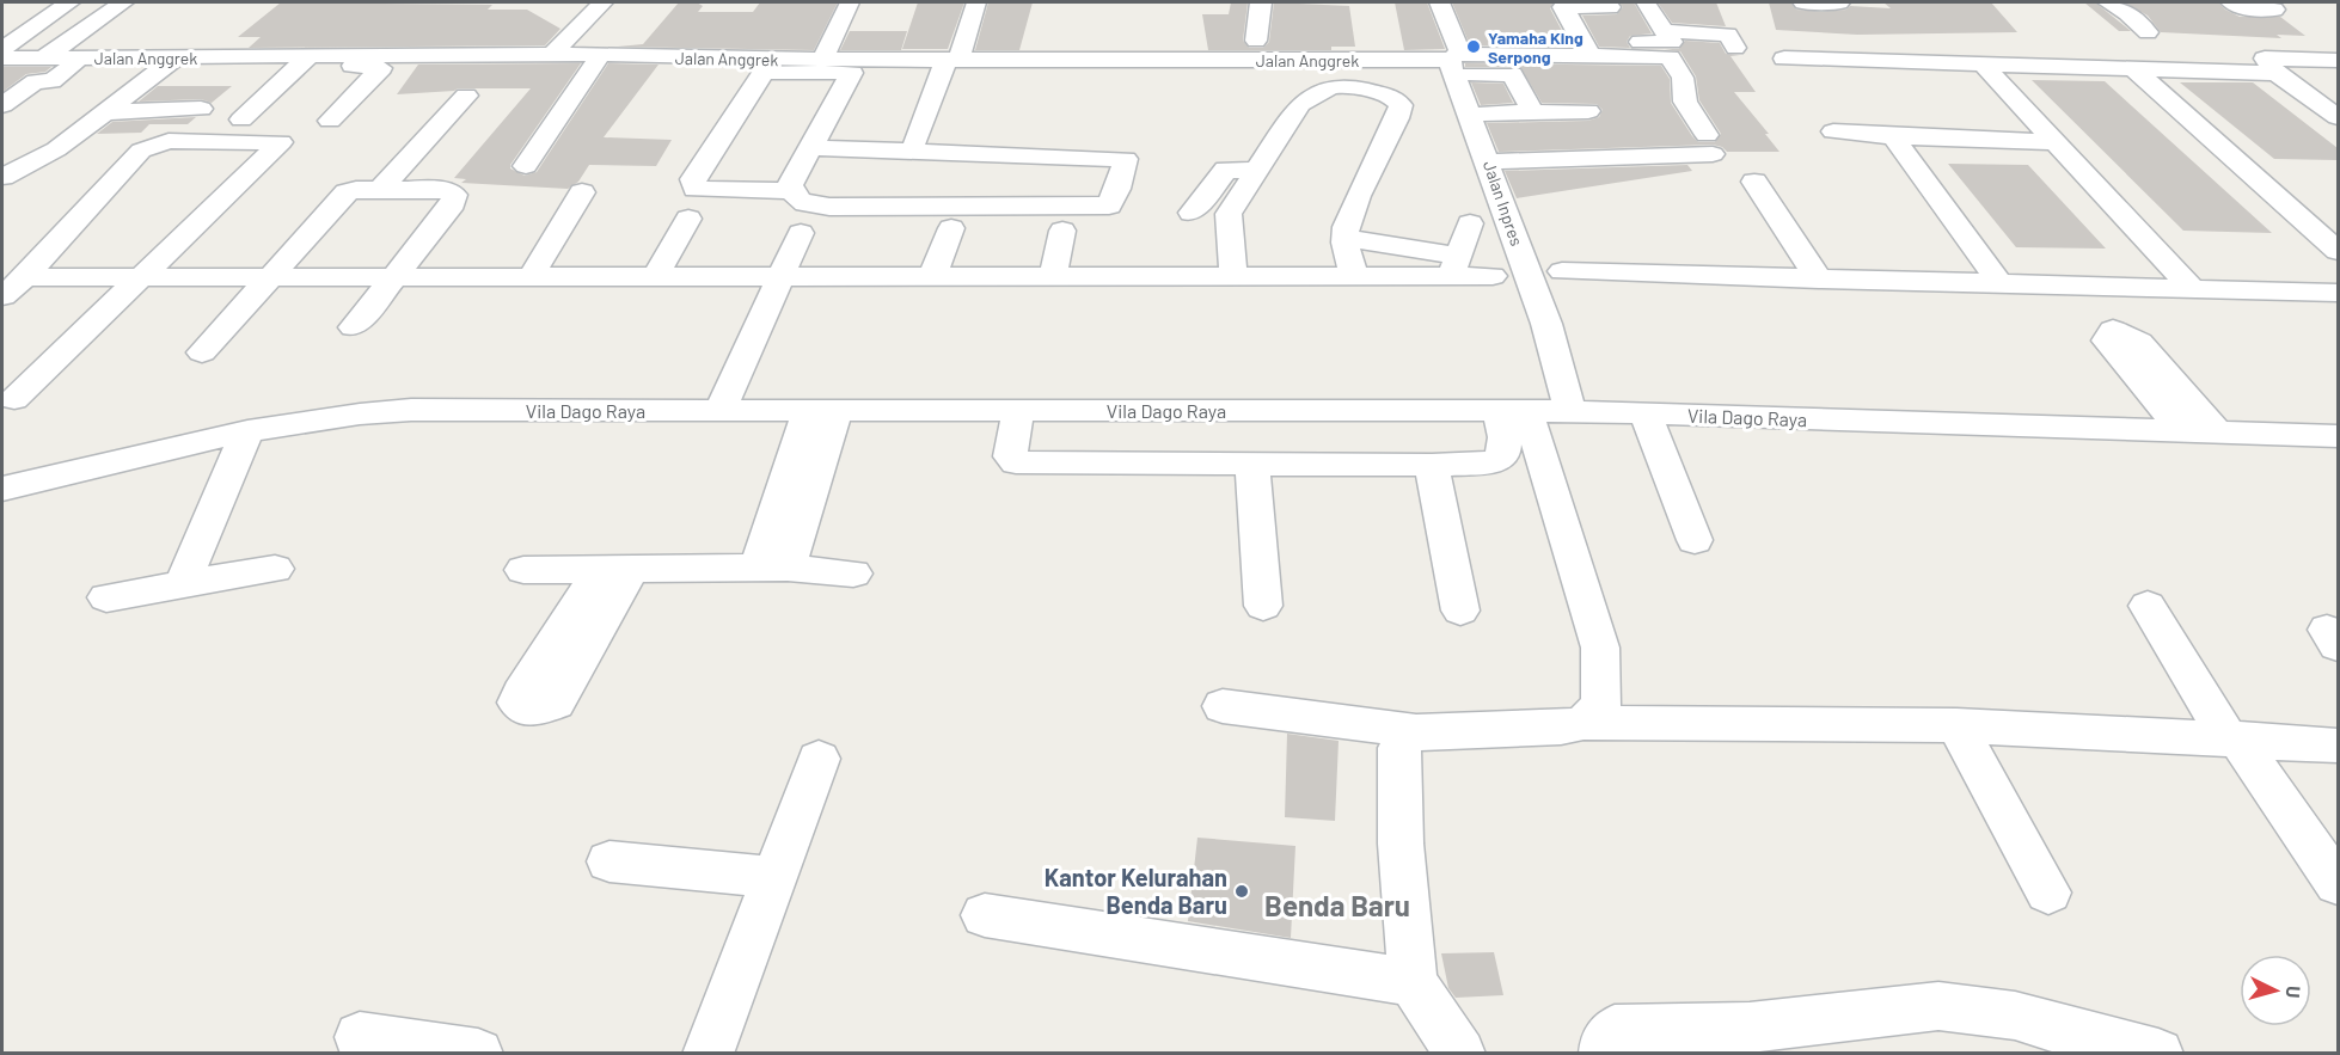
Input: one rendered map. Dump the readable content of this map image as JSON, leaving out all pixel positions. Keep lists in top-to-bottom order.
{
  "streets": {
    "street": ["Jalan Anggrek", "Jalan Inpres", "Vila Dago Raya"]
  },
  "crossings": [
    ["Jalan Anggrek", "Jalan Inpres"],
    ["Jalan Inpres", "Vila Dago Raya"]
  ],
  "districts": ["Benda Baru"],
  "places": ["Yamaha King Serpong", "Kantor Kelurahan Benda Baru"],
  "north": "right"
}
